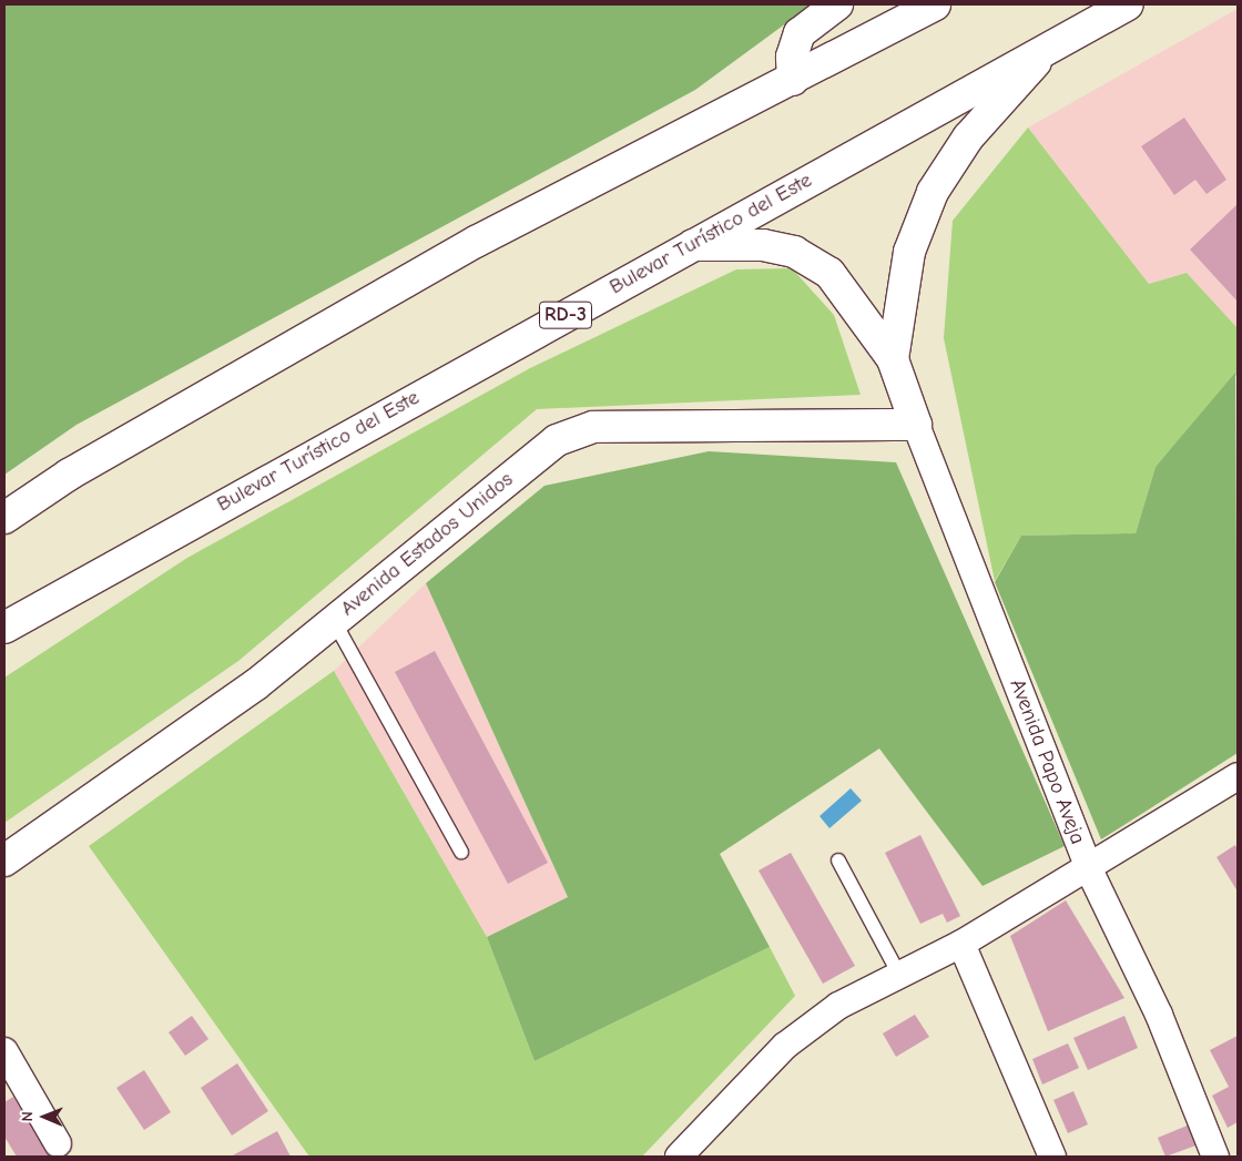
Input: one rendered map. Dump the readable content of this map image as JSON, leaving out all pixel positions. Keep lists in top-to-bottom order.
{
  "streets": {
    "main road": [
      "Bulevar Turístico del Este",
      "RD-3",
      "Avenida Estados Unidos",
      "Avenida Papo Aveja"
    ]
  },
  "crossings": [
    ["Avenida Estados Unidos", "Avenida Papo Aveja"]
  ],
  "north": "left"
}
